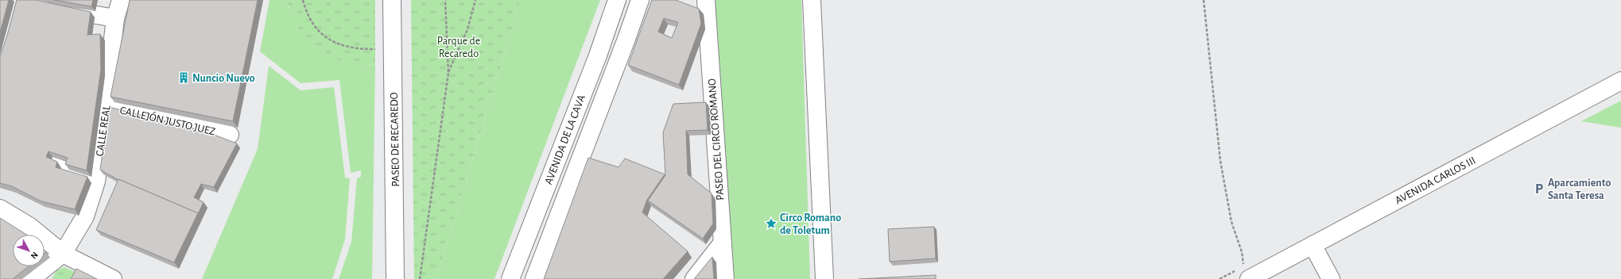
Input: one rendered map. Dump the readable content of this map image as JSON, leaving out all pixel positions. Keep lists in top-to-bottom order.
{
  "streets": {
    "street": [
      "CALLEJÓN JUSTO JUEZ",
      "CALLE REAL",
      "PASEO DE RECAREDO",
      "AVENIDA DE LA CAVA",
      "PASEO DEL CIRCO ROMANO",
      "AVENIDA CARLOS III"
    ]
  },
  "crossings": [
    ["CALLEJÓN JUSTO JUEZ", "CALLE REAL"]
  ],
  "parks": ["Parque de Recaredo"],
  "places": {
    "building": ["Nuncio Nuevo"],
    "parking": ["Aparcamiento Santa Teresa"],
    "place": ["Circo Romano de Toletum"]
  },
  "north": "bottom right"
}
